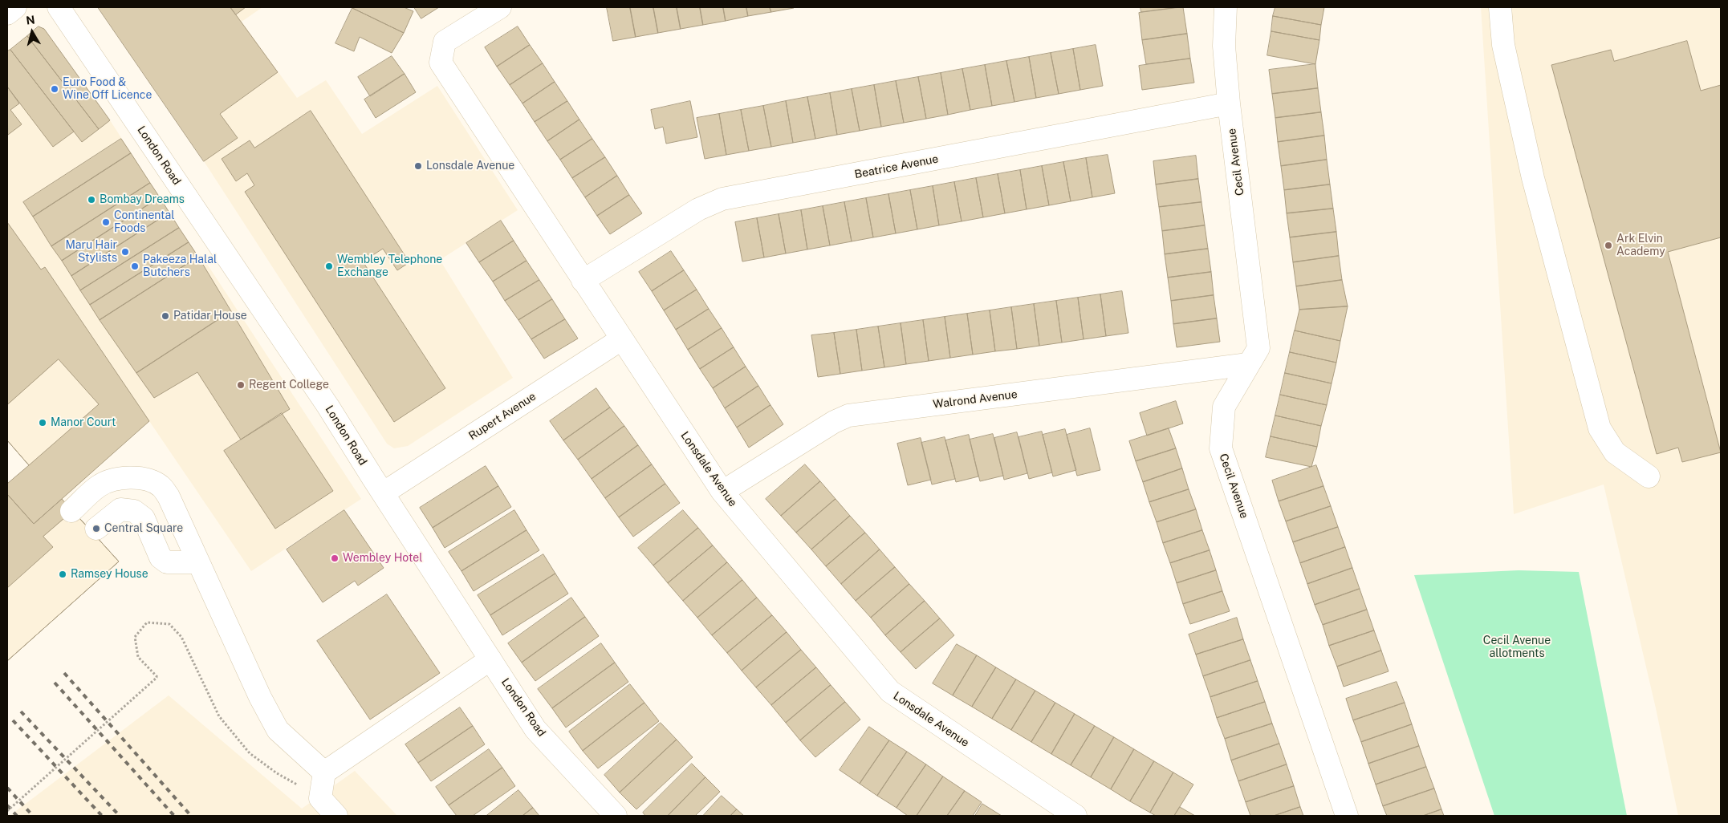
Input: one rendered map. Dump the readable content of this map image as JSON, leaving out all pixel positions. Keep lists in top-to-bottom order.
{
  "streets": {
    "street": [
      "London Road",
      "Cecil Avenue",
      "Beatrice Avenue",
      "Walrond Avenue",
      "Rupert Avenue",
      "Lonsdale Avenue"
    ]
  },
  "crossings": [
    ["London Road", "Rupert Avenue"],
    ["Cecil Avenue", "Beatrice Avenue"],
    ["Cecil Avenue", "Walrond Avenue"],
    ["Beatrice Avenue", "Lonsdale Avenue"],
    ["Walrond Avenue", "Lonsdale Avenue"],
    ["Rupert Avenue", "Lonsdale Avenue"]
  ],
  "parks": ["Cecil Avenue allotments"],
  "places": [
    "Euro Food & Wine Off Licence",
    "Lonsdale Avenue",
    "Bombay Dreams",
    "Continental Foods",
    "Ark Elvin Academy",
    "Maru Hair Stylists",
    "Pakeeza Halal Butchers",
    "Wembley Telephone Exchange",
    "Patidar House",
    "Regent College",
    "Manor Court",
    "Central Square",
    "Wembley Hotel",
    "Ramsey House"
  ],
  "north": "top"
}
